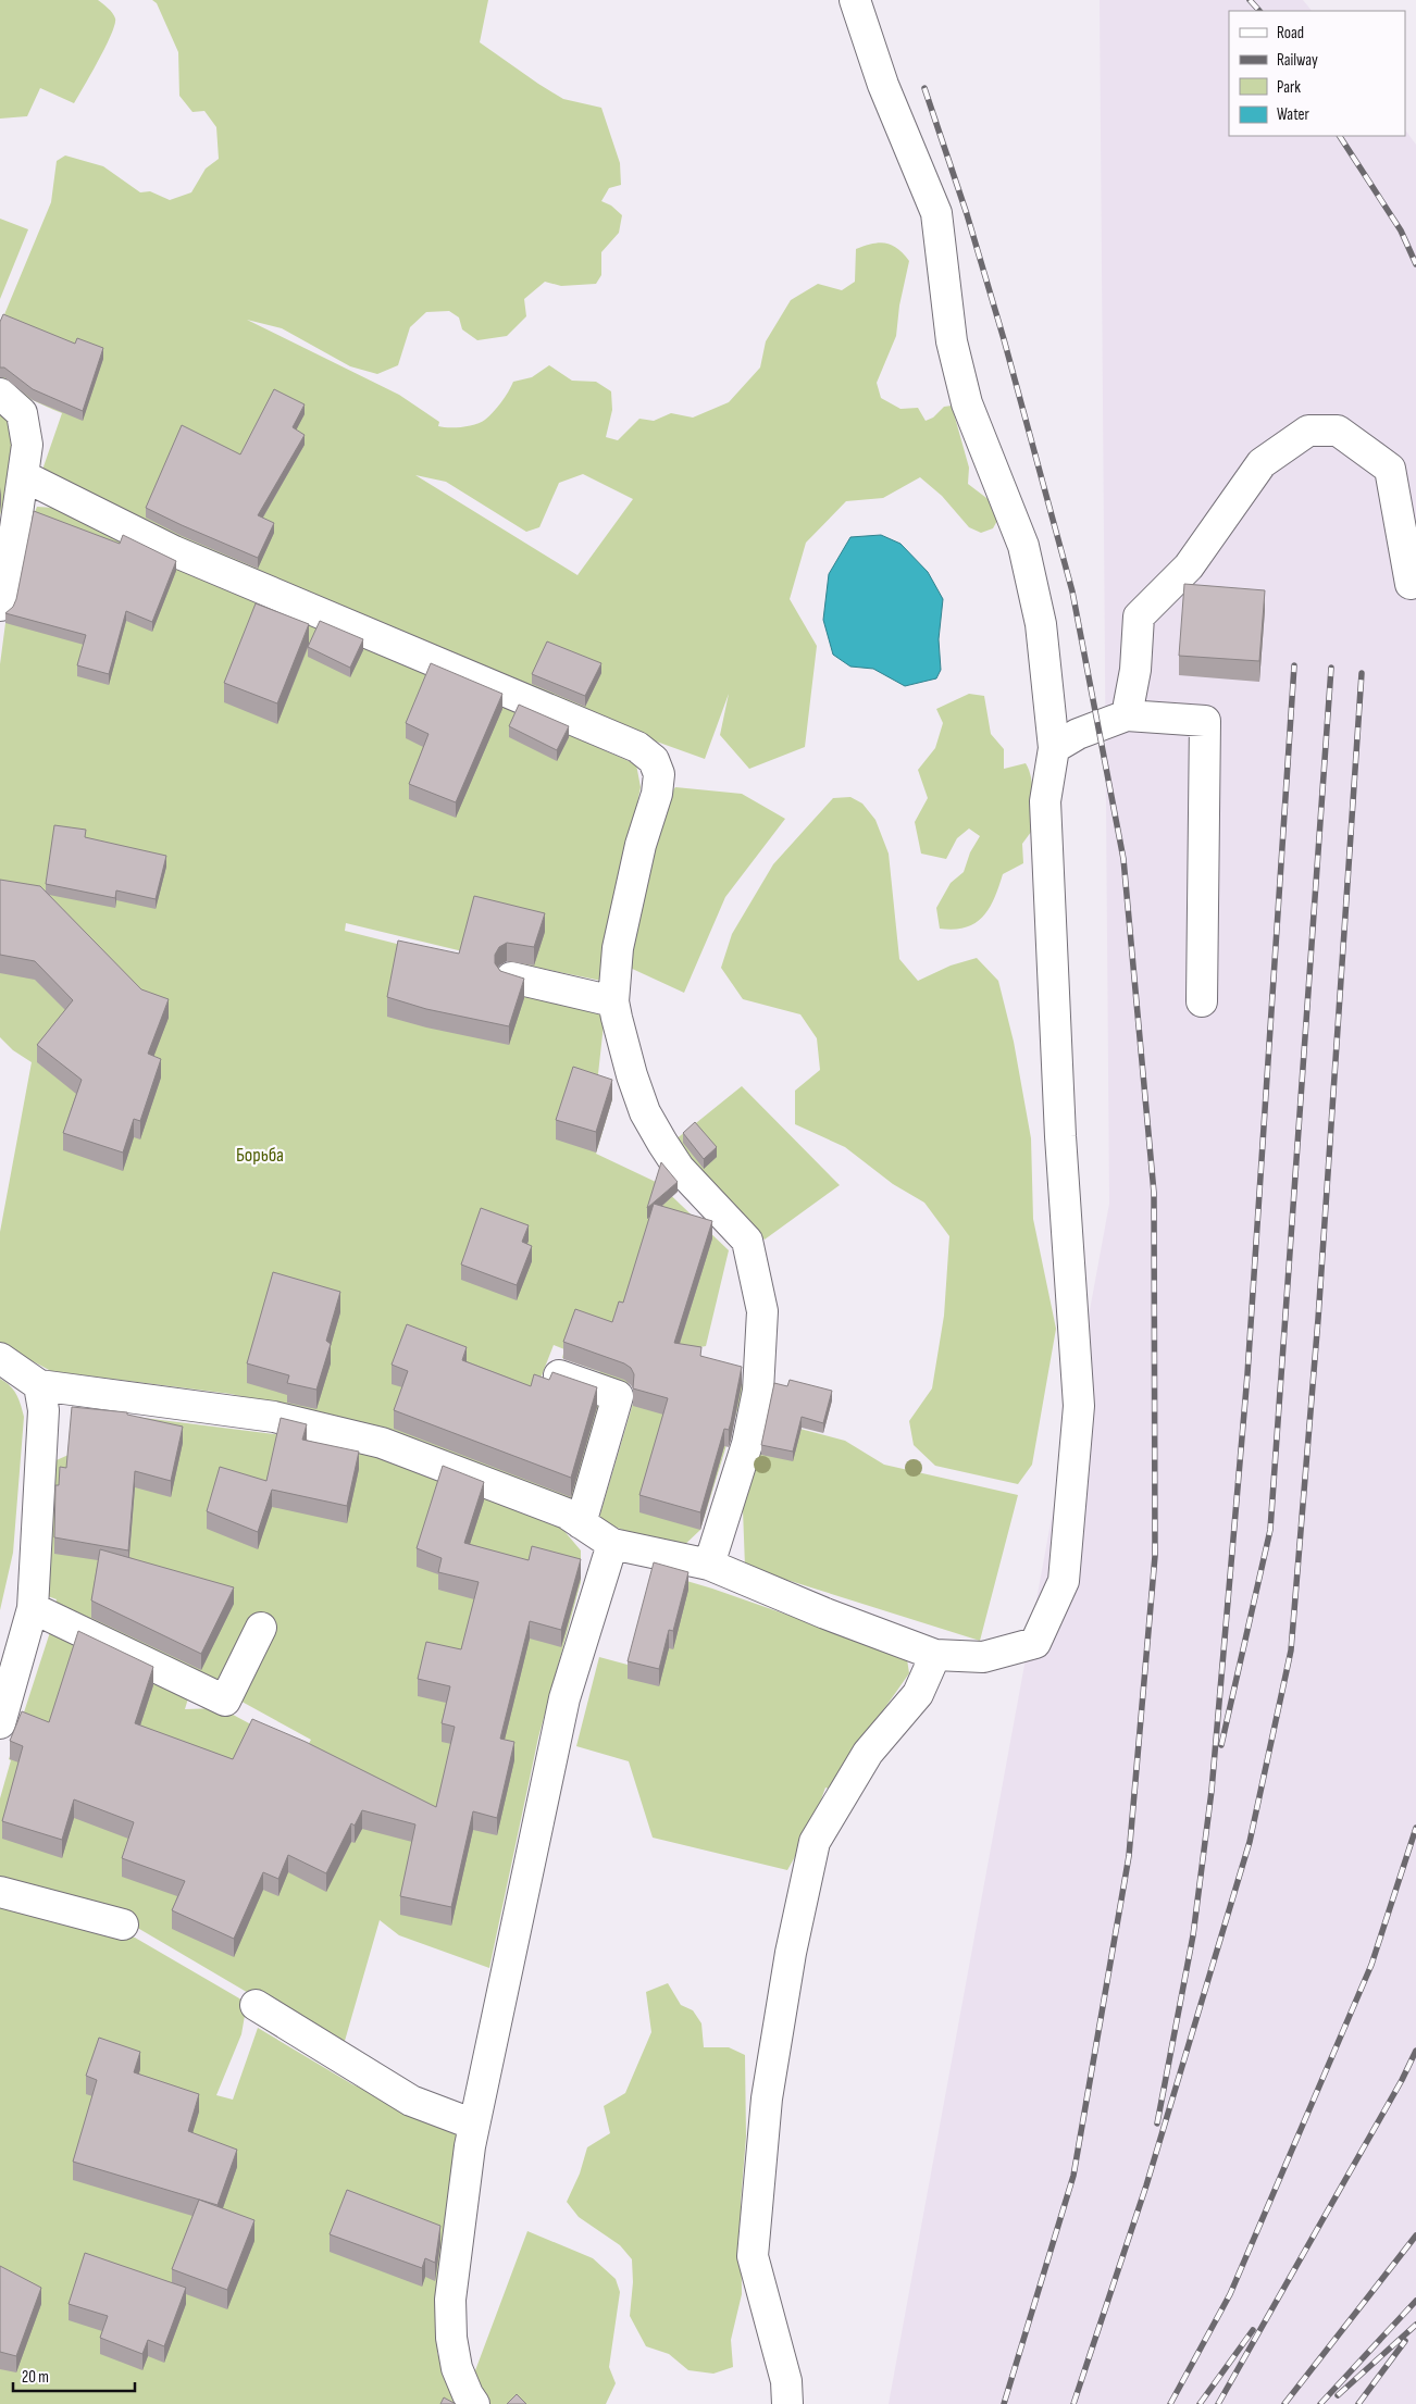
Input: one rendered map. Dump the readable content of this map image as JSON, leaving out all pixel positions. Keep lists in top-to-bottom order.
{
  "parks": ["Борьба"],
  "legend": [
    "Road",
    "Railway",
    "Park",
    "Water"
  ],
  "scale_bar": "20 m"
}
